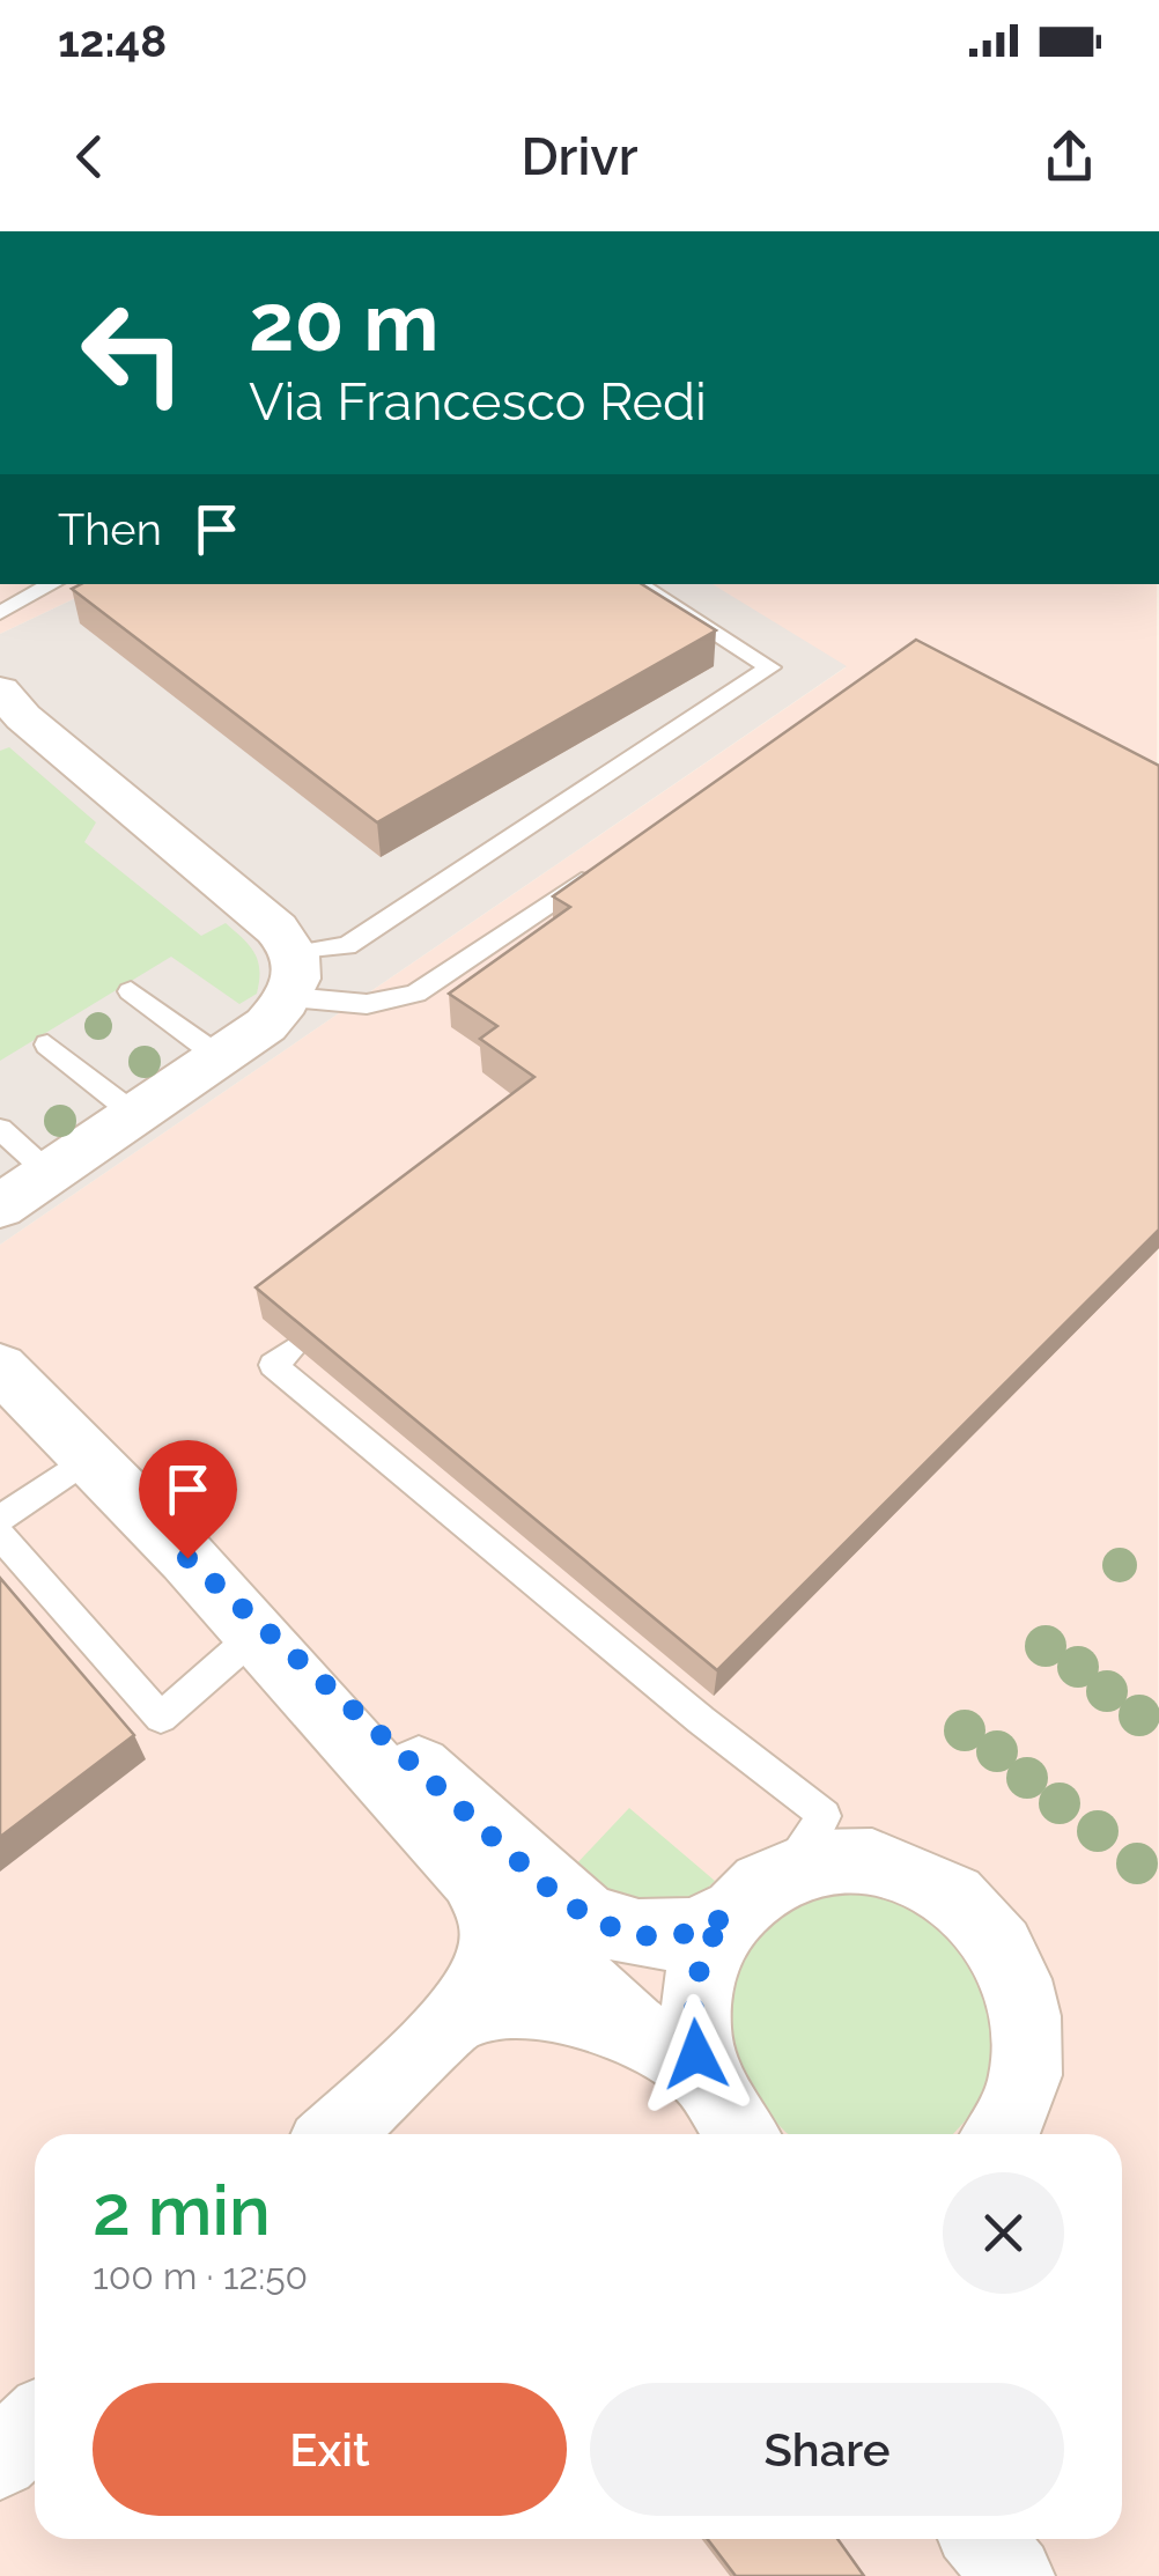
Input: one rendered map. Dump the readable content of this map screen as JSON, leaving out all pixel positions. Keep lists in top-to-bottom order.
{
  "page": {
    "status": "12:48",
    "header": "Drivr",
    "turn": ["20 m", "Via Francesco Redi"],
    "then": "Then",
    "heading": ["2 min", "100 m · 12:50"],
    "buttons": ["Exit", "Share"]
  }
}
